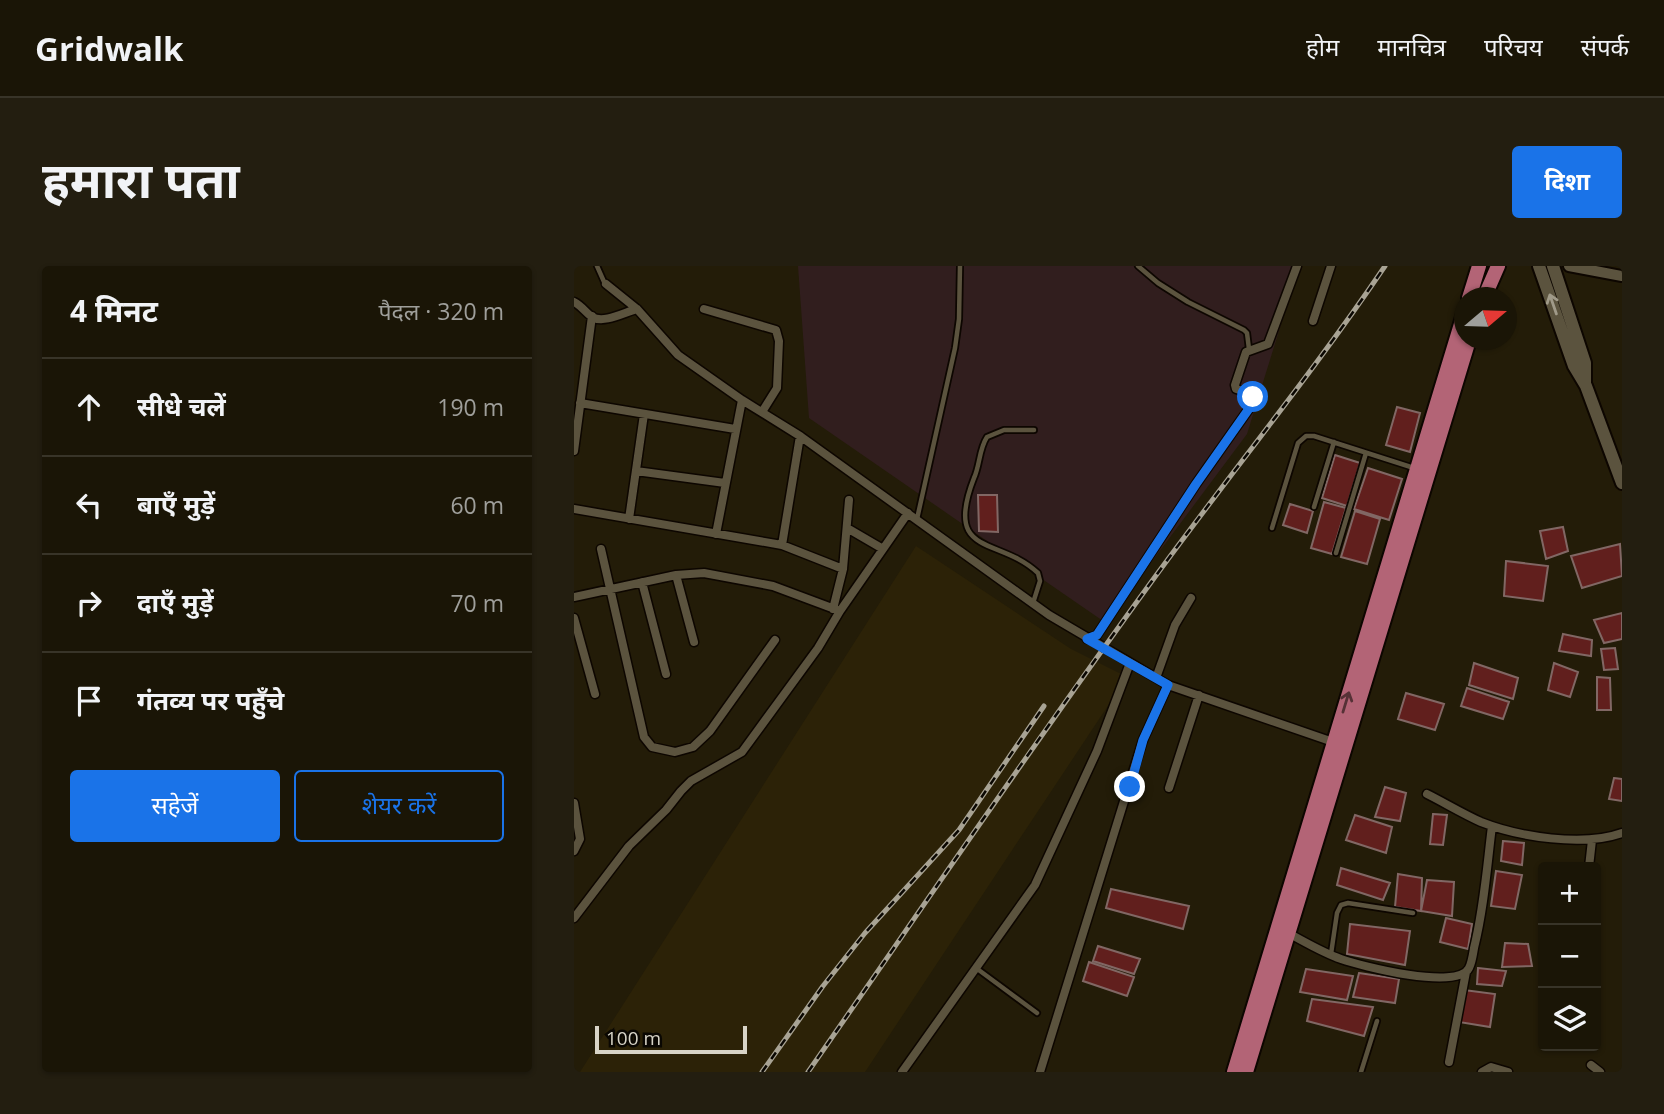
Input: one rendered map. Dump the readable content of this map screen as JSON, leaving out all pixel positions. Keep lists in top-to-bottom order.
{
  "scale_bar": "100 m",
  "north": "right",
  "page": {
    "header": "Gridwalk",
    "nav": [
      "होम",
      "मानचित्र",
      "परिचय",
      "संपर्क"
    ],
    "title": "हमारा पता",
    "buttons": [
      "दिशा",
      ["सहेजें", "शेयर करें"]
    ],
    "heading": ["4 मिनट", "पैदल · 320 m"],
    "list": [
      ["सीधे चलें", "190 m"],
      ["बाएँ मुड़ें", "60 m"],
      ["दाएँ मुड़ें", "70 m"],
      "गंतव्य पर पहुँचे"
    ],
    "map_buttons": ["+", "−"],
    "scale": "100 m"
  }
}
